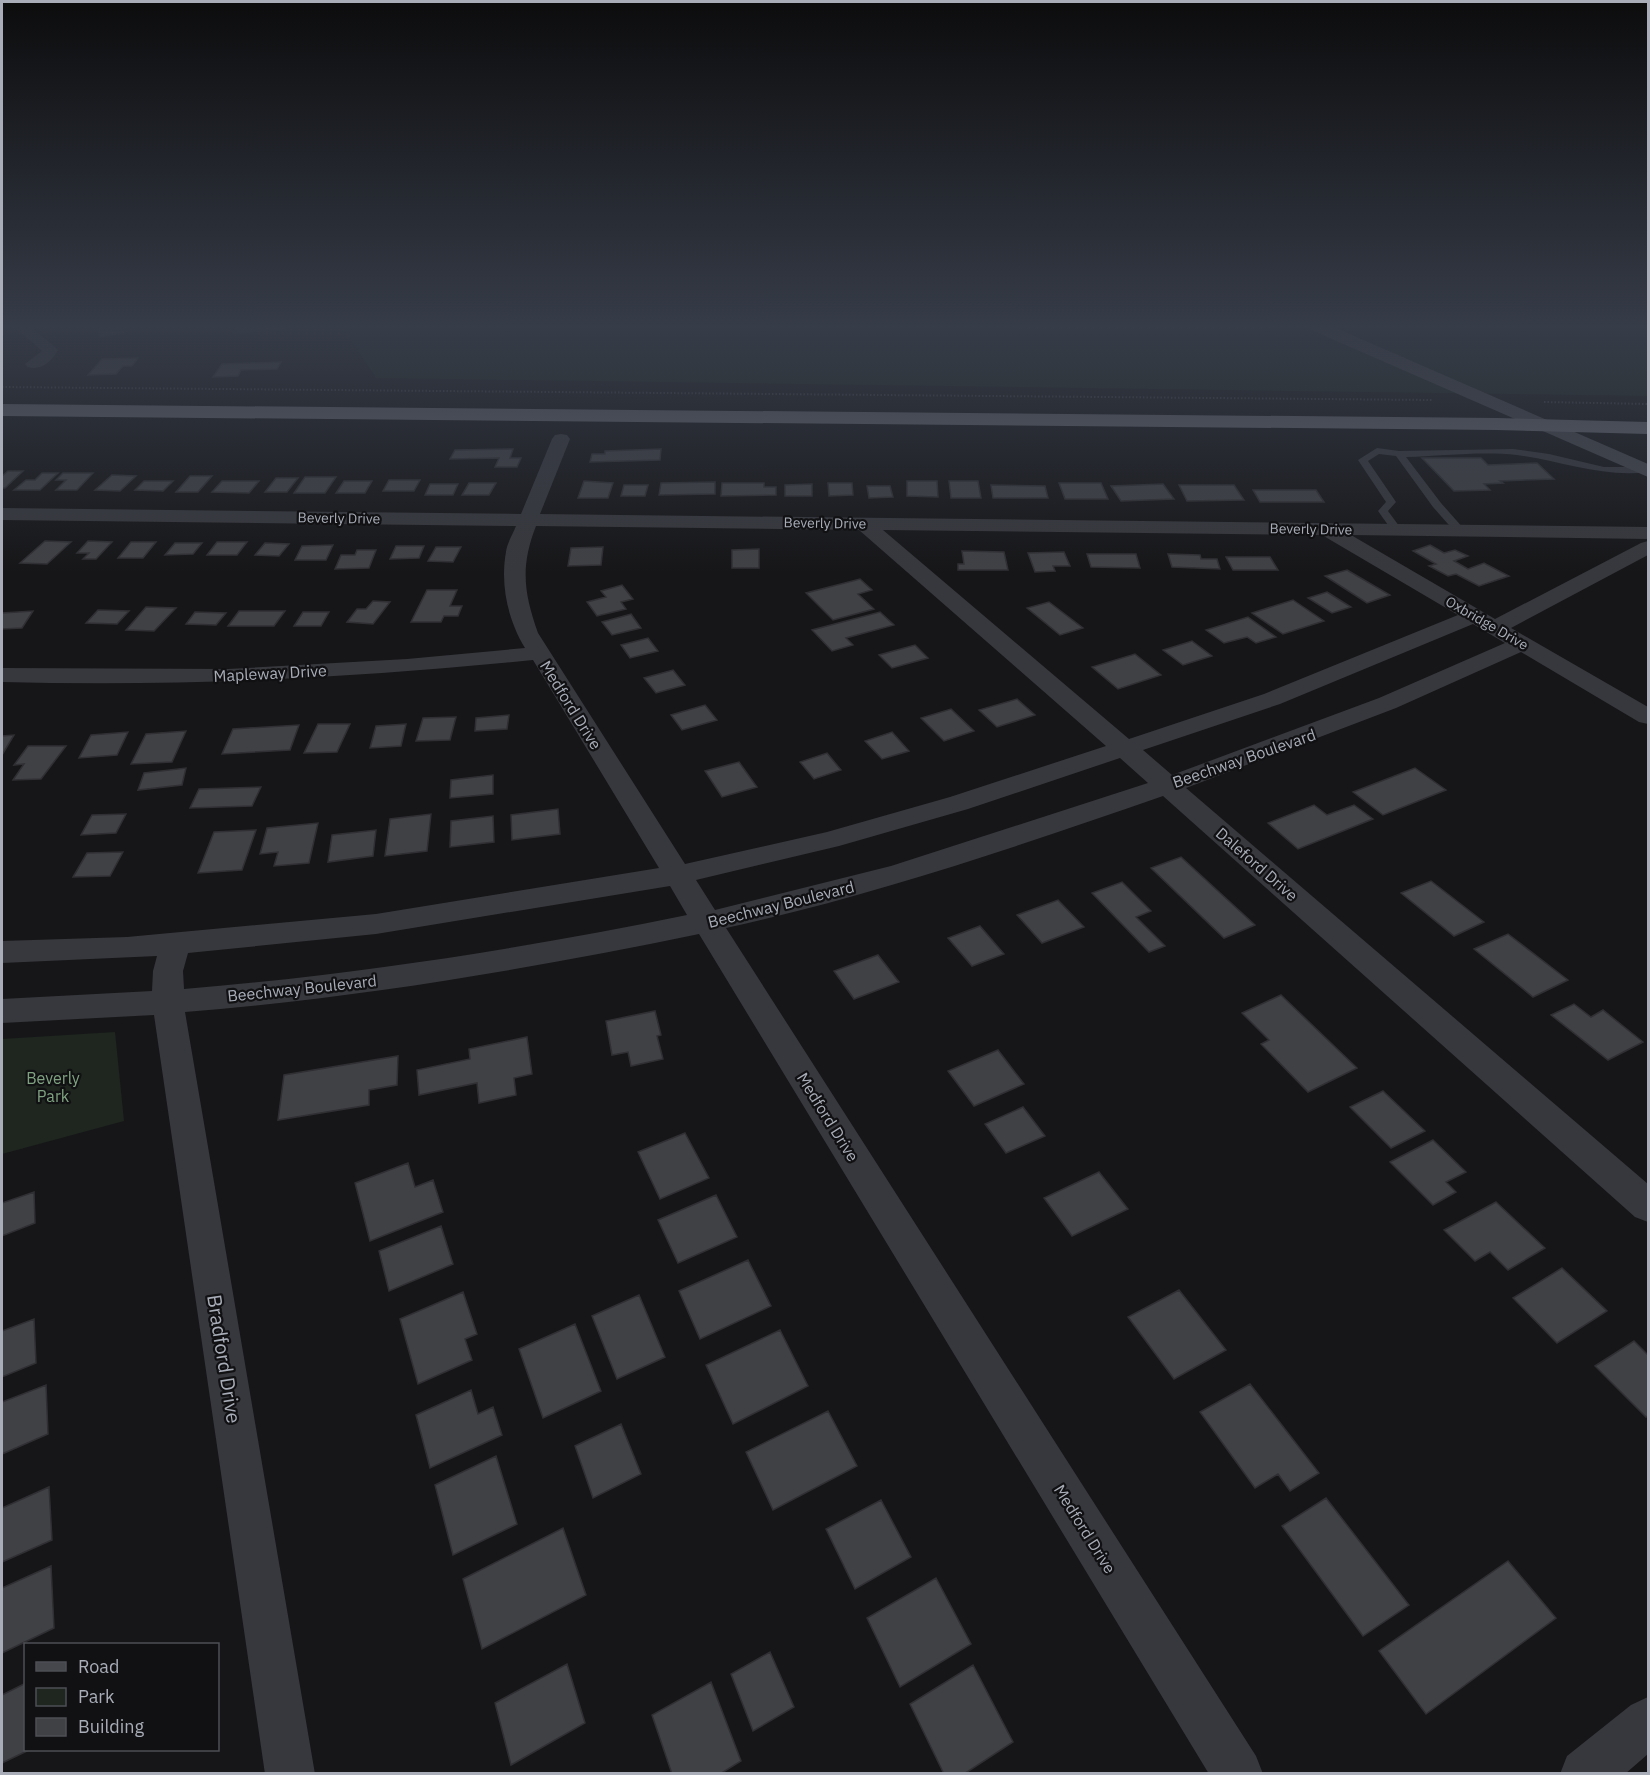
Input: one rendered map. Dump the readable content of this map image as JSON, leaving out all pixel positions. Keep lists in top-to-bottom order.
{
  "streets": {
    "street": [
      "Beverly Drive",
      "Oxbridge Drive",
      "Mapleway Drive",
      "Medford Drive",
      "Beechway Boulevard",
      "Daleford Drive",
      "Bradford Drive"
    ]
  },
  "crossings": [
    ["Beverly Drive", "Oxbridge Drive"],
    ["Beverly Drive", "Medford Drive"],
    ["Beverly Drive", "Daleford Drive"],
    ["Oxbridge Drive", "Beechway Boulevard"],
    ["Mapleway Drive", "Medford Drive"],
    ["Medford Drive", "Beechway Boulevard"],
    ["Beechway Boulevard", "Daleford Drive"],
    ["Beechway Boulevard", "Bradford Drive"]
  ],
  "parks": ["Beverly Park"],
  "legend": ["Road", "Park", "Building"]
}
